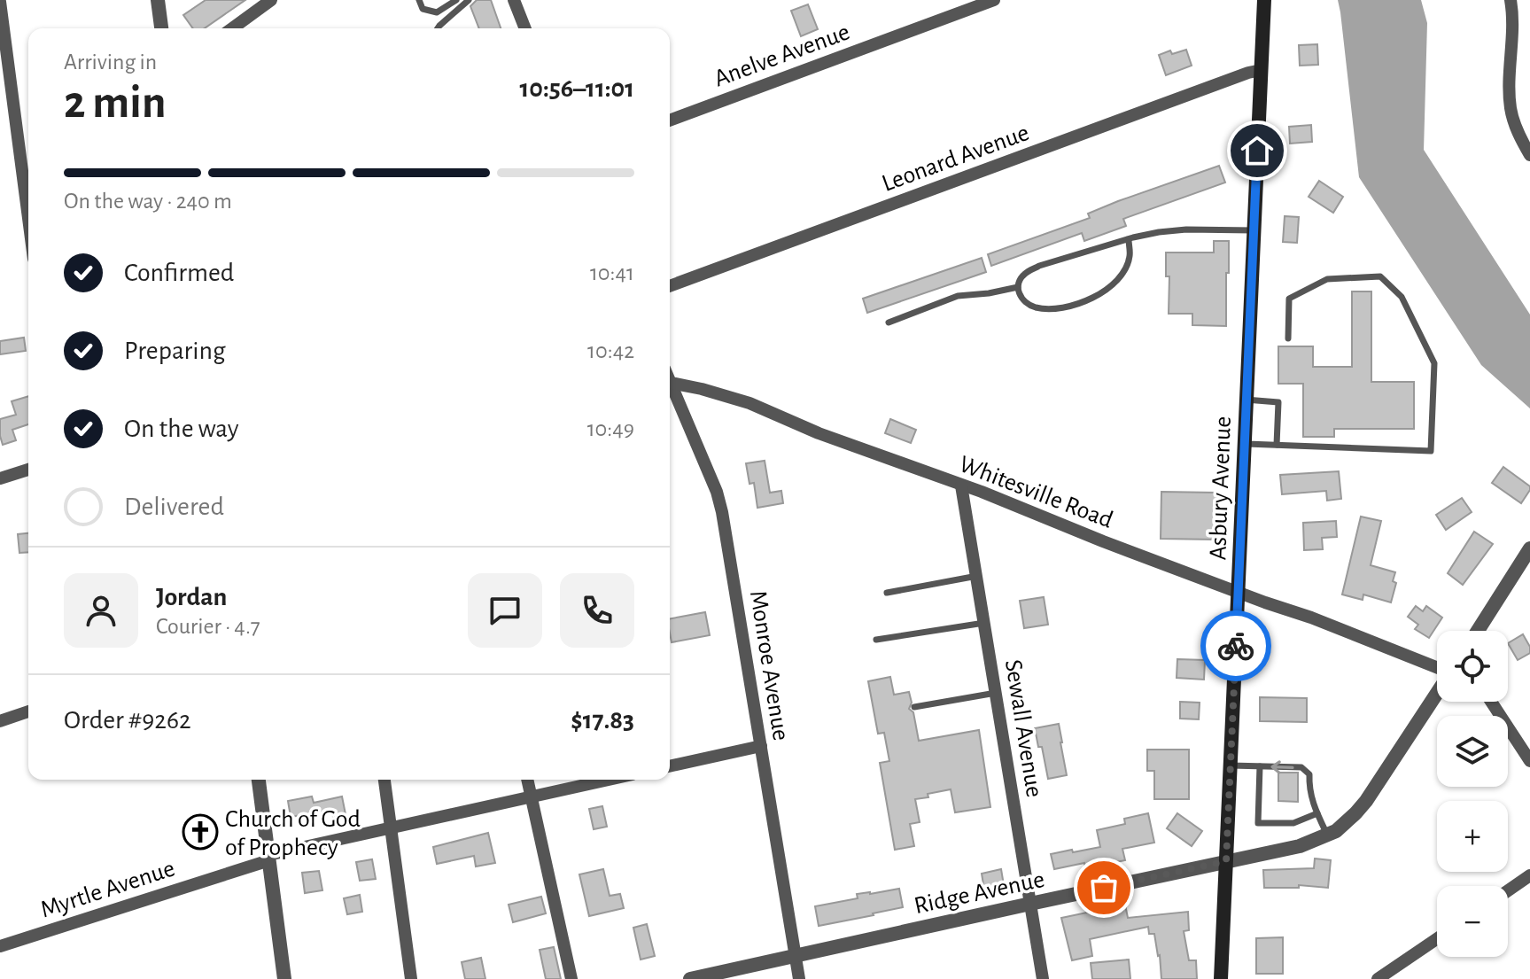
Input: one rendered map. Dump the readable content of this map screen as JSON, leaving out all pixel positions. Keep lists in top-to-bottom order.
{
  "streets": {
    "main road": ["Asbury Avenue"],
    "street": [
      "Anelve Avenue",
      "Leonard Avenue",
      "Whitesville Road",
      "Monroe Avenue",
      "Sewall Avenue",
      "Myrtle Avenue",
      "Ridge Avenue"
    ]
  },
  "crossings": [
    ["Leonard Avenue", "Asbury Avenue"],
    ["Asbury Avenue", "Whitesville Road"],
    ["Asbury Avenue", "Ridge Avenue"],
    ["Whitesville Road", "Monroe Avenue"],
    ["Whitesville Road", "Sewall Avenue"],
    ["Monroe Avenue", "Ridge Avenue"],
    ["Sewall Avenue", "Ridge Avenue"]
  ],
  "places": {
    "church": ["Church of God of Prophecy"]
  },
  "page": {
    "heading": ["2 min", "Arriving in", "10:56–11:01"],
    "panel": [
      "Jordan",
      "Courier · 4.7",
      "Order #9262",
      "$17.83"
    ],
    "bar": "On the way · 240 m",
    "list": [
      ["Confirmed", "10:41"],
      ["Preparing", "10:42"],
      ["On the way", "10:49"],
      "Delivered"
    ],
    "map_buttons": ["+", "−"]
  }
}
